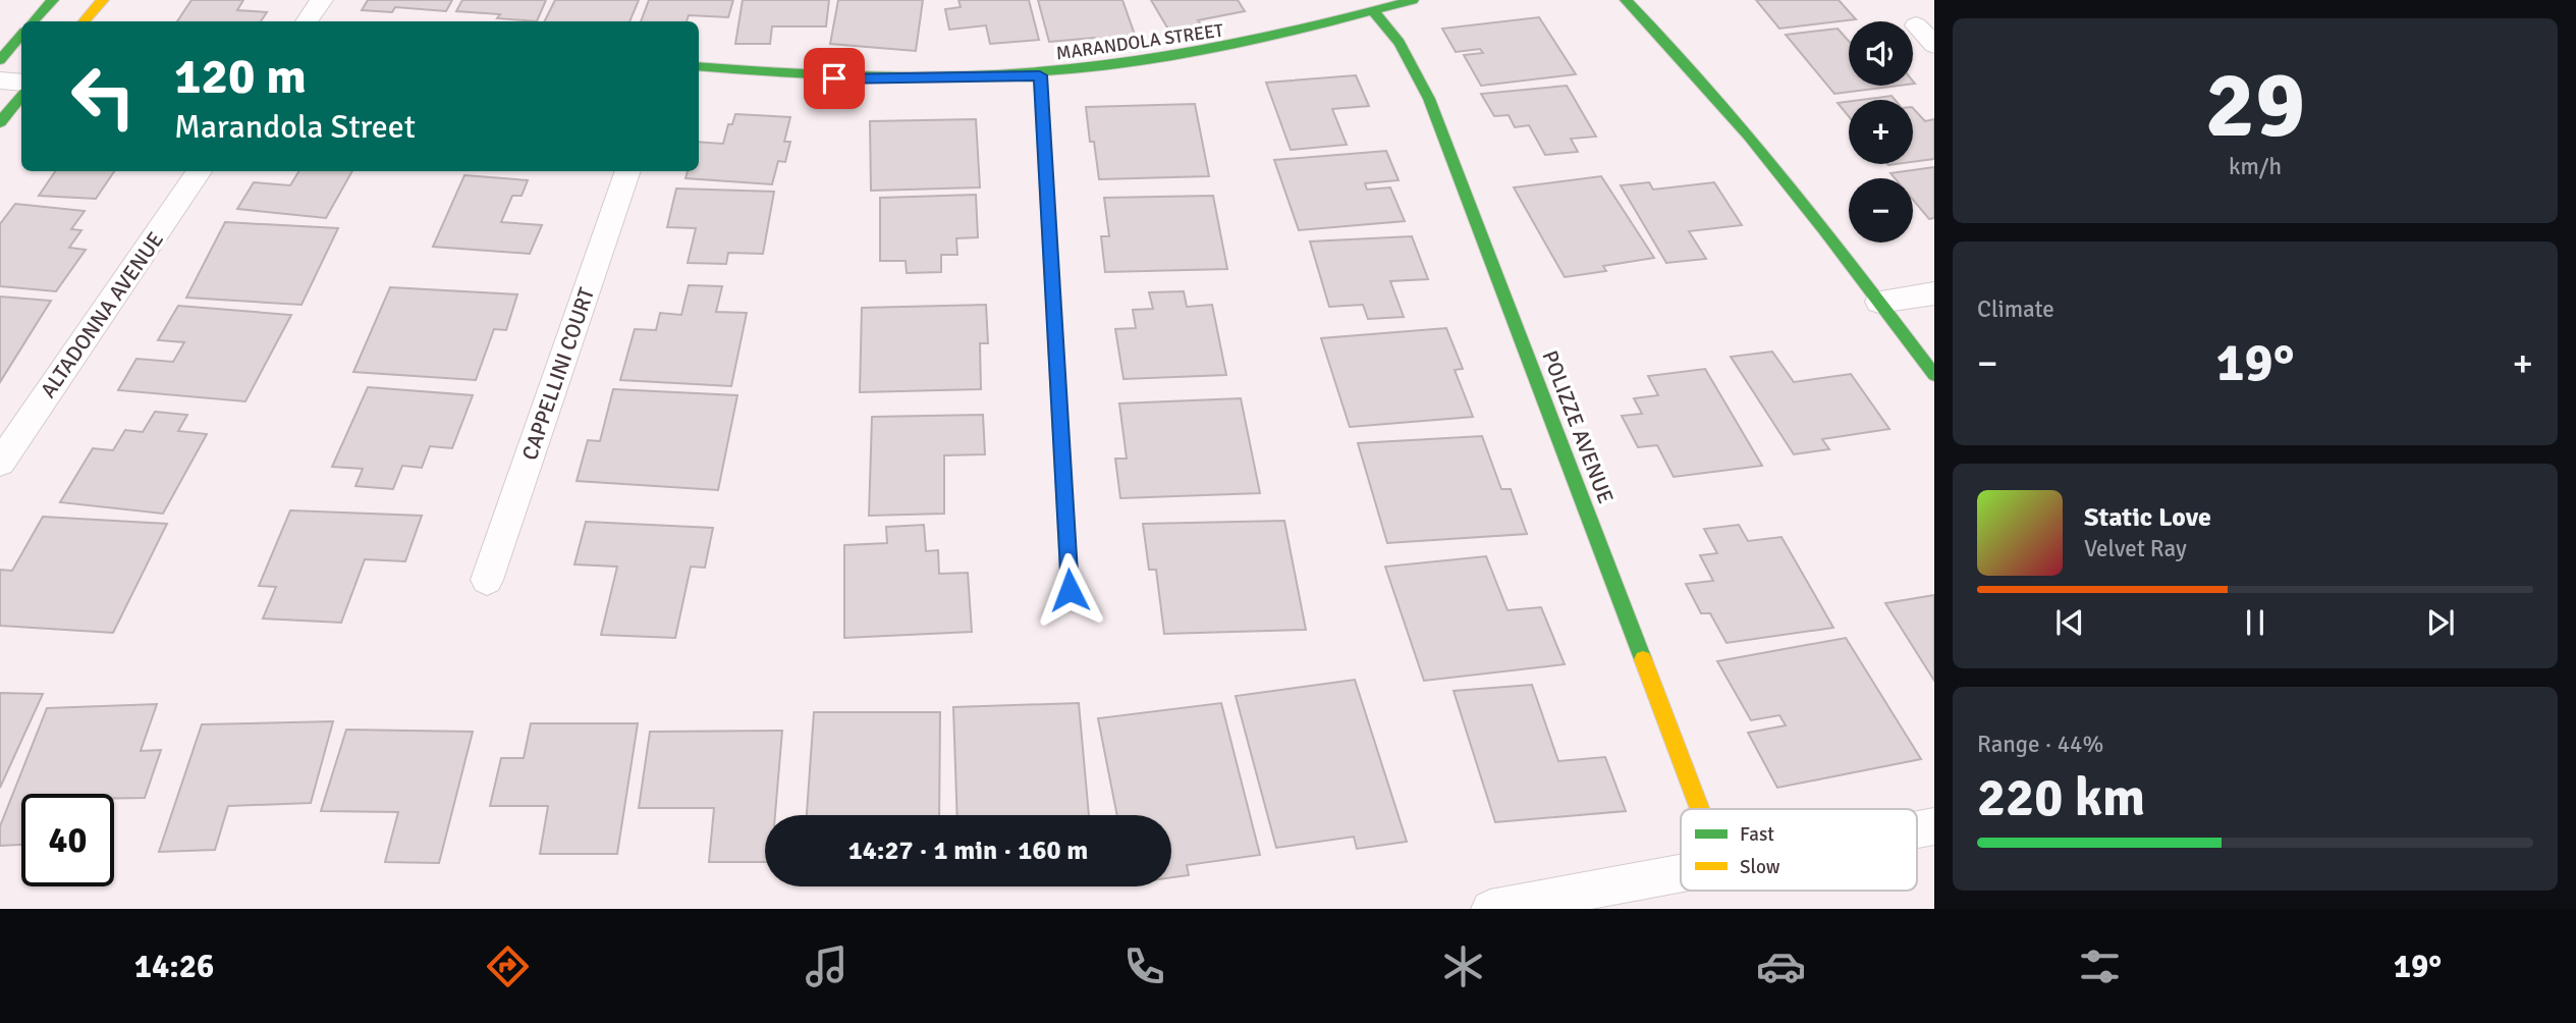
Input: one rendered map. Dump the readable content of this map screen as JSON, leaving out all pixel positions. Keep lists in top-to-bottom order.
{
  "streets": {
    "street": [
      "MARANDOLA STREET",
      "ALTADONNA AVENUE",
      "CAPPELLINI COURT",
      "POLIZZE AVENUE"
    ]
  },
  "crossings": [
    ["MARANDOLA STREET", "POLIZZE AVENUE"]
  ],
  "legend": ["Fast", "Slow"],
  "page": {
    "tile": [
      ["29", "km/h"],
      "Climate",
      ["Range · 44%", "220 km"]
    ],
    "map_buttons": ["+", "−"],
    "turn": ["120 m", "Marandola Street"],
    "heat": ["−", "19°", "+"],
    "song": ["Static Love", "Velvet Ray"],
    "limit": "40",
    "trip": "14:27 · 1 min · 160 m",
    "tabs": ["14:26", "19°"]
  }
}
